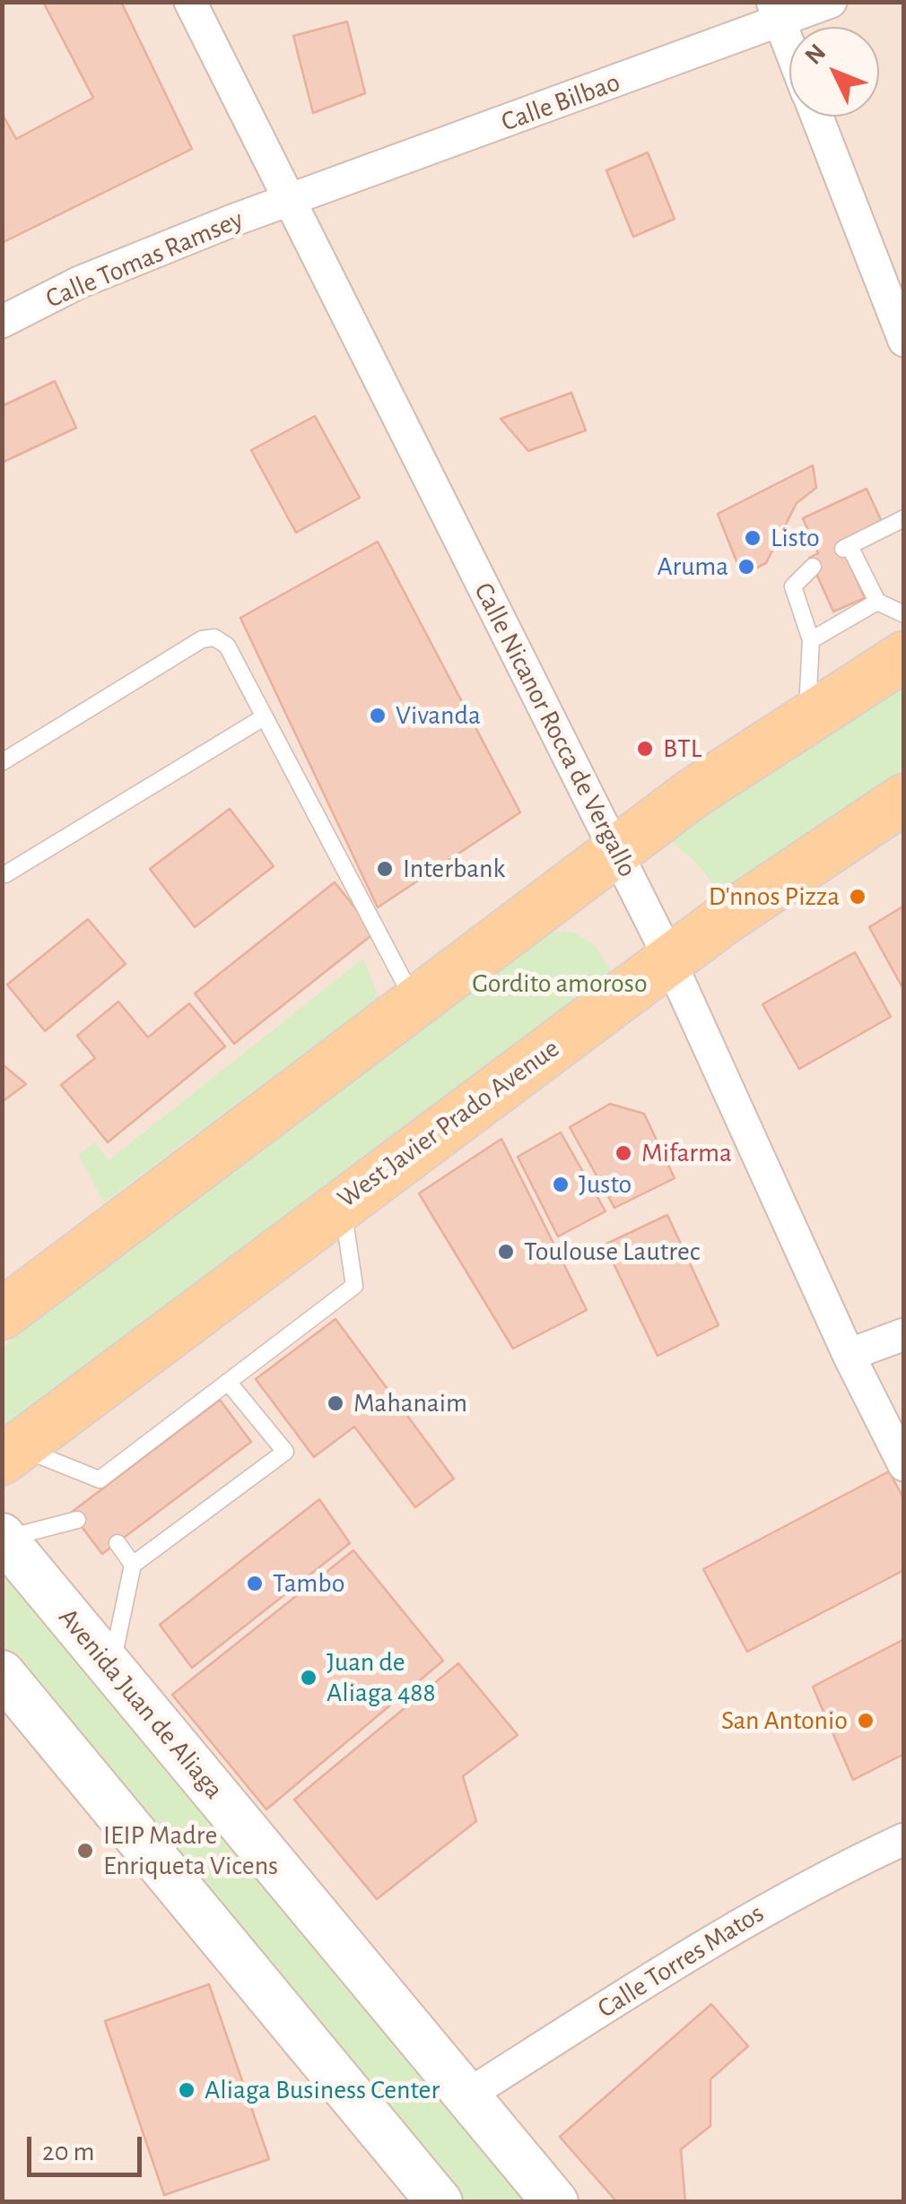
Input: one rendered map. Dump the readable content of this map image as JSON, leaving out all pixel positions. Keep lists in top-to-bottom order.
{
  "streets": {
    "main road": ["West Javier Prado Avenue", "Avenida Juan de Aliaga"],
    "street": [
      "Calle Bilbao",
      "Calle Tomas Ramsey",
      "Calle Nicanor Rocca de Vergallo",
      "Calle Torres Matos"
    ]
  },
  "crossings": [
    ["Calle Bilbao", "Calle Tomas Ramsey"],
    ["Calle Bilbao", "Calle Nicanor Rocca de Vergallo"],
    ["Calle Tomas Ramsey", "Calle Nicanor Rocca de Vergallo"],
    ["Calle Nicanor Rocca de Vergallo", "West Javier Prado Avenue"],
    ["Avenida Juan de Aliaga", "Calle Torres Matos"]
  ],
  "parks": ["Gordito amoroso"],
  "places": [
    "Listo",
    "Aruma",
    "Vivanda",
    "BTL",
    "Interbank",
    "D'nnos Pizza",
    "Mifarma",
    "Justo",
    "Toulouse Lautrec",
    "Mahanaim",
    "Tambo",
    "Juan de Aliaga 488",
    "San Antonio",
    "IEIP Madre Enriqueta Vicens",
    "Aliaga Business Center"
  ],
  "scale_bar": "20 m",
  "north": "top left"
}
